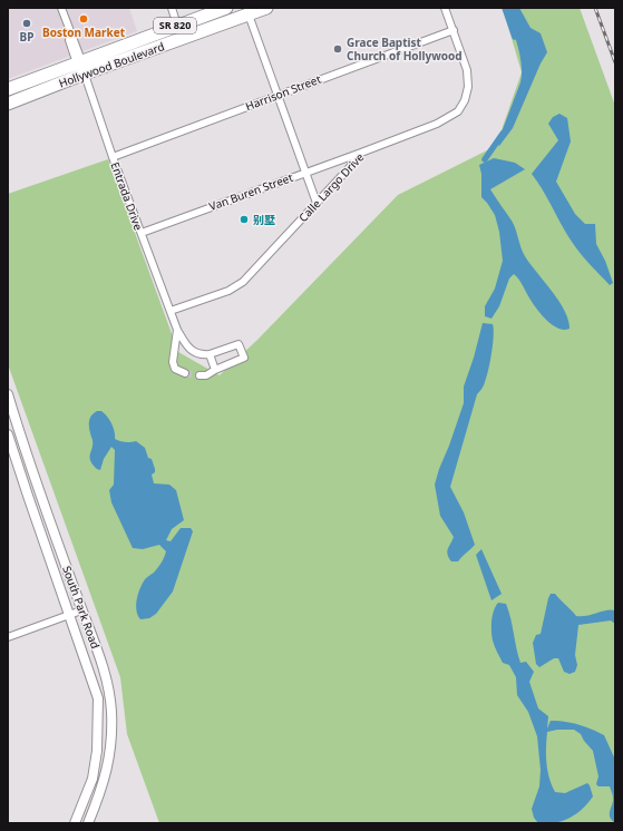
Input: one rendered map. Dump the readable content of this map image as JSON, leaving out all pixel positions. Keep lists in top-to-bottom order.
{
  "streets": {
    "highway": ["SR 820", "Hollywood Boulevard"],
    "street": [
      "Harrison Street",
      "Calle Largo Drive",
      "Van Buren Street",
      "Entrada Drive",
      "South Park Road"
    ]
  },
  "crossings": [
    ["Hollywood Boulevard", "Entrada Drive"],
    ["Harrison Street", "Calle Largo Drive"],
    ["Harrison Street", "Entrada Drive"],
    ["Calle Largo Drive", "Van Buren Street"],
    ["Calle Largo Drive", "Entrada Drive"],
    ["Van Buren Street", "Entrada Drive"]
  ],
  "places": [
    "Boston Market",
    "BP",
    "Grace Baptist Church of Hollywood",
    "别墅"
  ]
}
